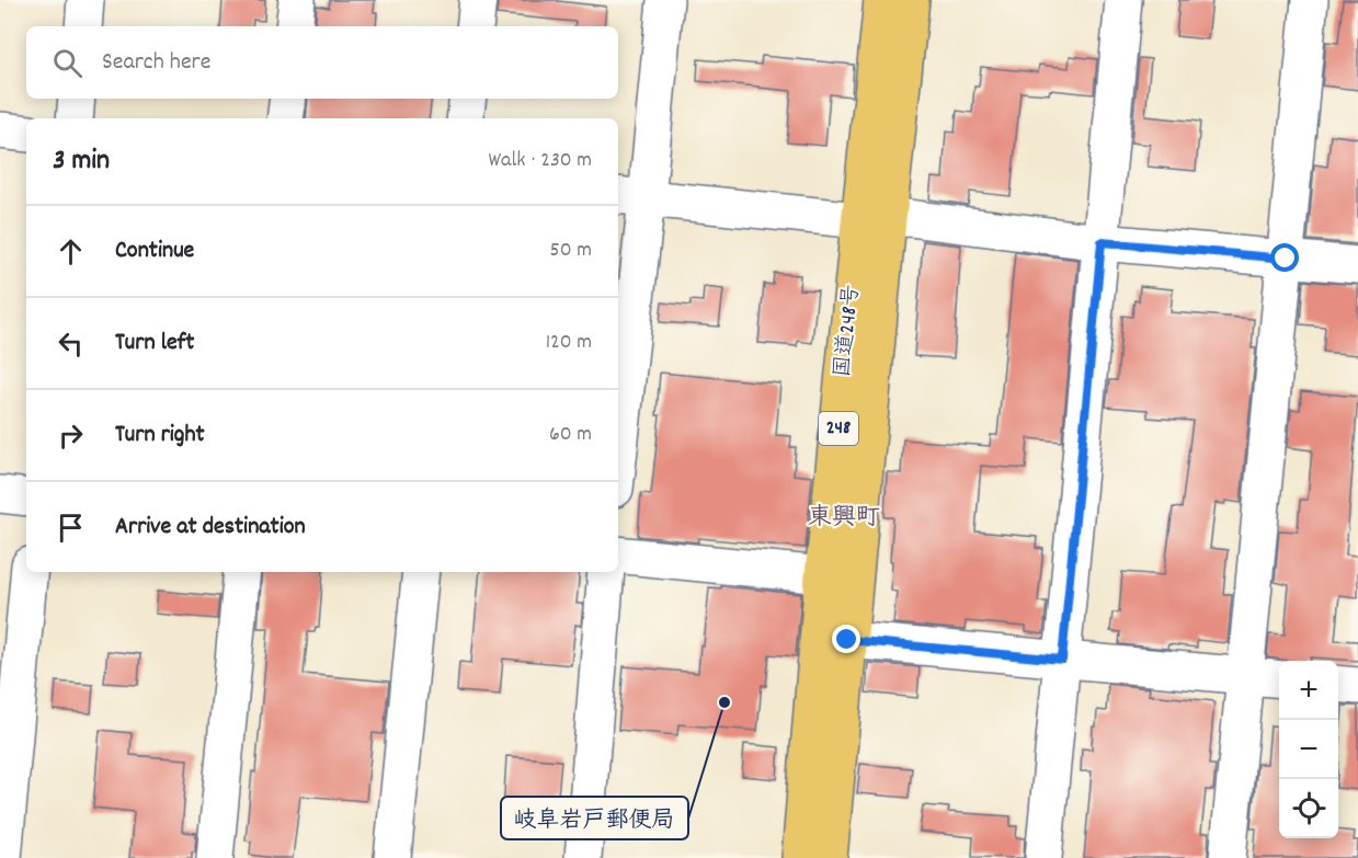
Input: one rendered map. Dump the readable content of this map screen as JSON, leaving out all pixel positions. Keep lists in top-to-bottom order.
{
  "streets": {
    "highway": ["国道248号", "248"]
  },
  "districts": ["東興町"],
  "places": ["岐阜岩戸郵便局"],
  "page": {
    "search": "Search here",
    "heading": ["3 min", "Walk · 230 m"],
    "list": [
      ["Continue", "50 m"],
      ["Turn left", "120 m"],
      ["Turn right", "60 m"],
      "Arrive at destination"
    ],
    "map_buttons": ["+", "−"]
  }
}
